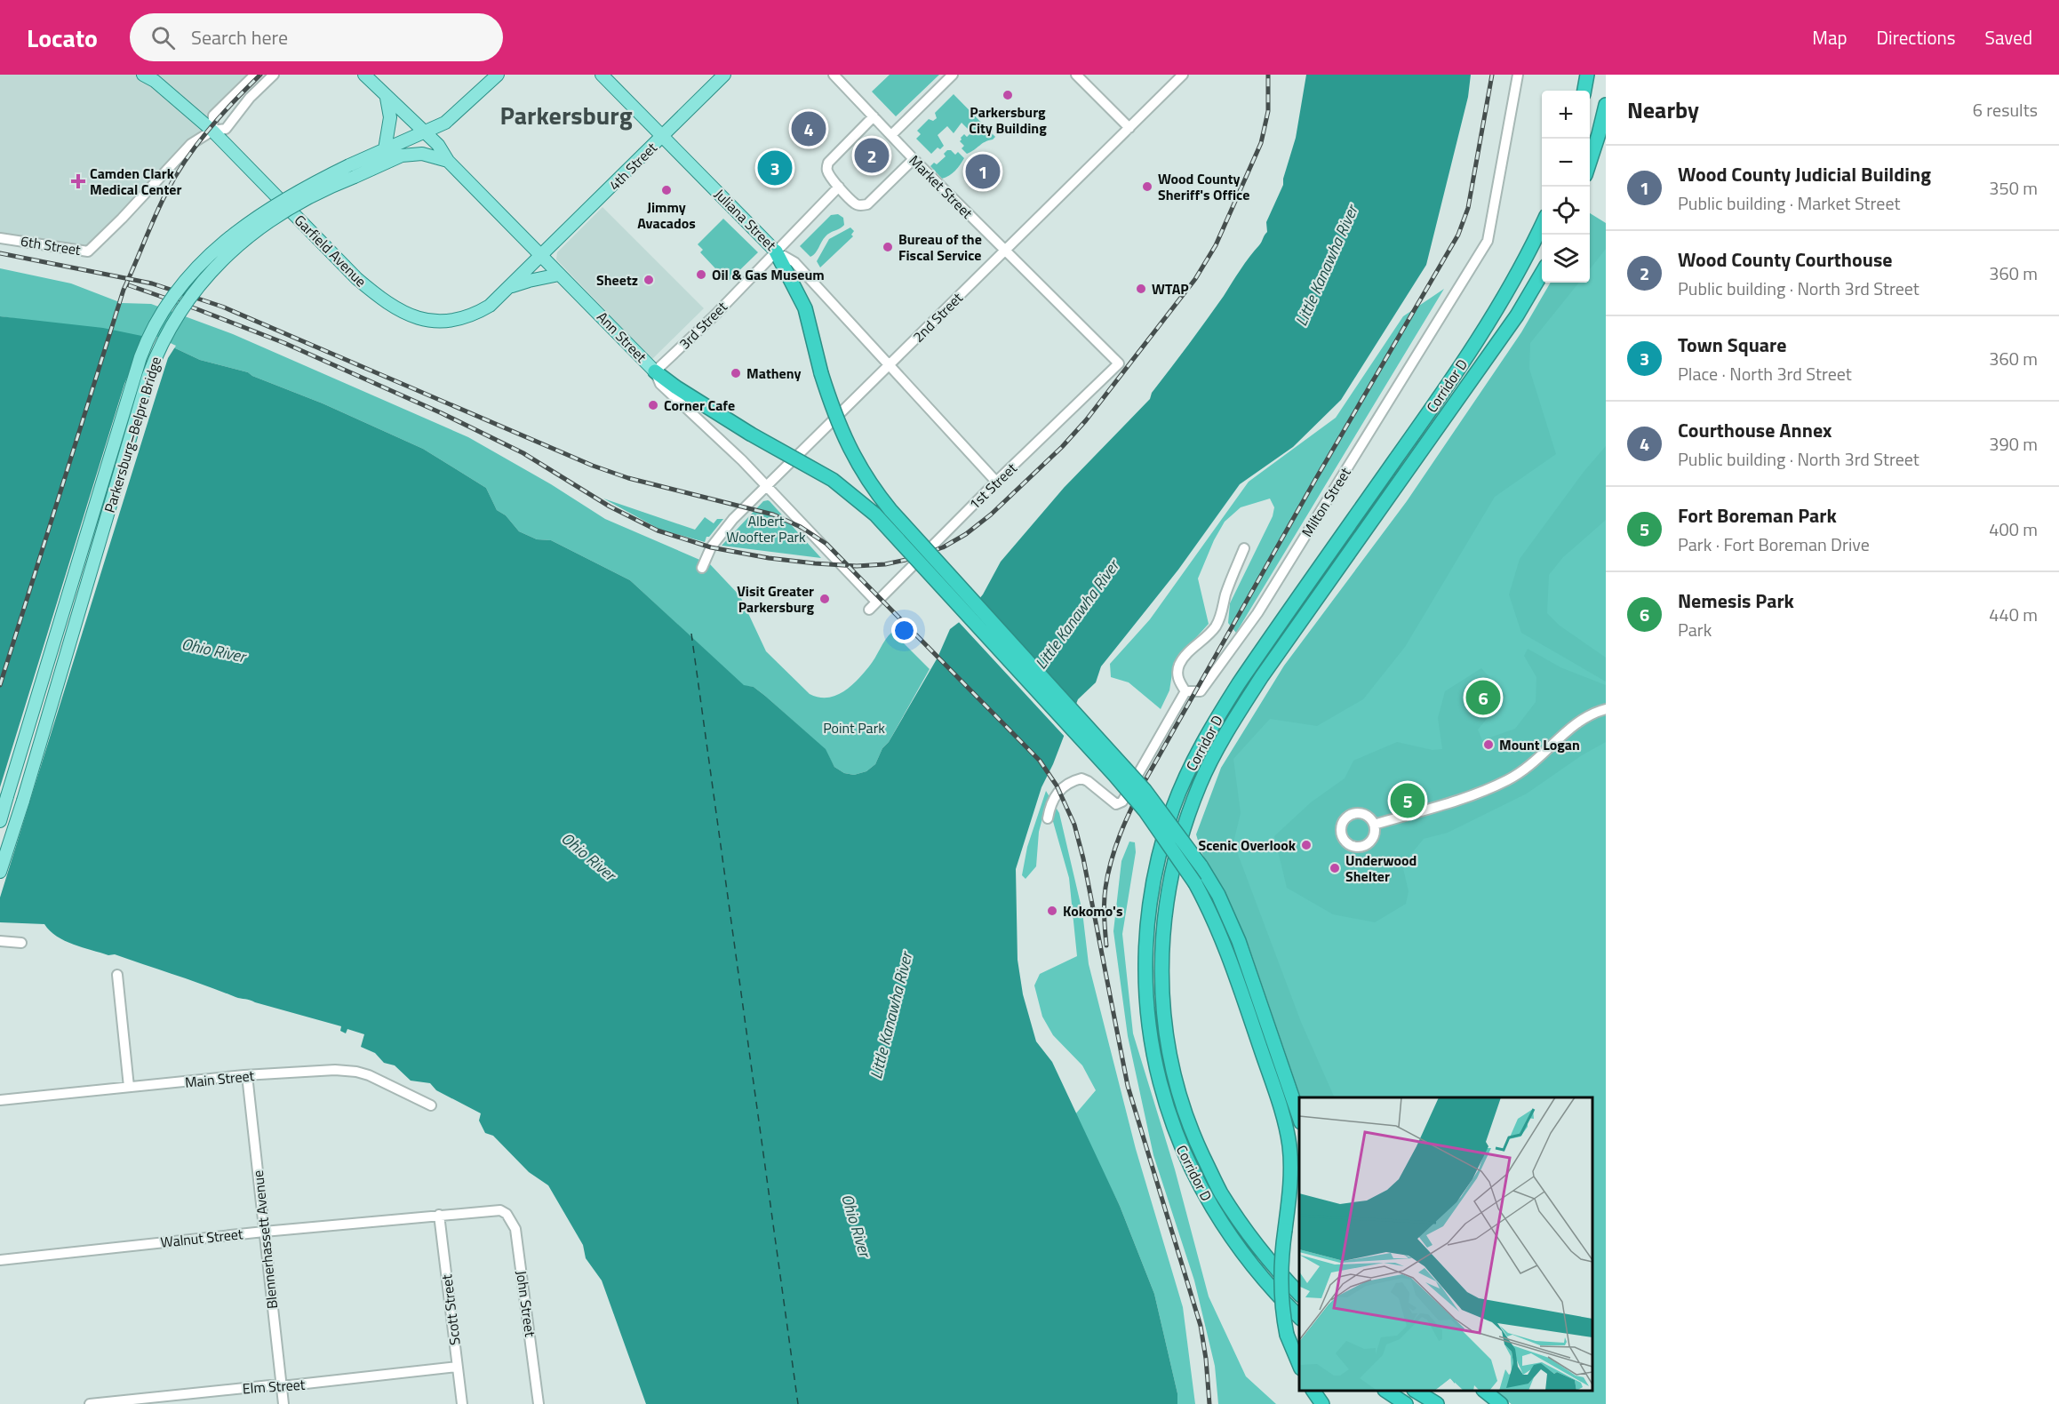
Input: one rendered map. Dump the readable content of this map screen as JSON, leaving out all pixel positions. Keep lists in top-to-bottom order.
{
  "streets": {
    "highway": ["Corridor D"],
    "main road": [
      "4th Street",
      "Juliana Street",
      "Garfield Avenue",
      "Ann Street",
      "Parkersburg–Belpre Bridge"
    ],
    "street": [
      "Market Street",
      "6th Street",
      "2nd Street",
      "3rd Street",
      "1st Street",
      "Milton Street",
      "Main Street",
      "Walnut Street",
      "Blennerhassett Avenue",
      "John Street",
      "Scott Street",
      "Elm Street"
    ]
  },
  "crossings": [
    ["4th Street", "Juliana Street"],
    ["4th Street", "Garfield Avenue"],
    ["4th Street", "Ann Street"],
    ["Market Street", "2nd Street"],
    ["Market Street", "1st Street"],
    ["Juliana Street", "2nd Street"],
    ["Juliana Street", "3rd Street"],
    ["Juliana Street", "1st Street"],
    ["6th Street", "Garfield Avenue"],
    ["Garfield Avenue", "Ann Street"],
    ["2nd Street", "Ann Street"],
    ["3rd Street", "Ann Street"],
    ["Ann Street", "Parkersburg–Belpre Bridge"],
    ["Ann Street", "1st Street"],
    ["Main Street", "Blennerhassett Avenue"],
    ["Walnut Street", "Blennerhassett Avenue"],
    ["Walnut Street", "John Street"],
    ["Walnut Street", "Scott Street"],
    ["Blennerhassett Avenue", "Elm Street"],
    ["Scott Street", "Elm Street"]
  ],
  "districts": ["Parkersburg"],
  "water": ["Little Kanawha River", "Ohio River"],
  "parks": ["Albert Woofter Park", "Point Park"],
  "places": {
    "other": [
      "Parkersburg City Building",
      "Wood County Sheriff's Office",
      "Jimmy Avacados",
      "Bureau of the Fiscal Service",
      "Oil & Gas Museum",
      "Sheetz",
      "WTAP",
      "Matheny",
      "Corner Cafe",
      "Visit Greater Parkersburg",
      "Mount Logan",
      "Scenic Overlook",
      "Underwood Shelter",
      "Kokomo's"
    ],
    "health": ["Camden Clark Medical Center"]
  },
  "page": {
    "header": "Locato",
    "search": "Search here",
    "nav": ["Map", "Directions", "Saved"],
    "heading": ["Nearby", "6 results"],
    "map_buttons": ["+", "−"],
    "pins": [
      "4",
      "2",
      "3",
      "1",
      "6",
      "5"
    ],
    "list": [
      {
        "mark": "1",
        "name": "Wood County Judicial Building",
        "note": "Public building · Market Street",
        "value": "350 m"
      },
      {
        "mark": "2",
        "name": "Wood County Courthouse",
        "note": "Public building · North 3rd Street",
        "value": "360 m"
      },
      {
        "mark": "3",
        "name": "Town Square",
        "note": "Place · North 3rd Street",
        "value": "360 m"
      },
      {
        "mark": "4",
        "name": "Courthouse Annex",
        "note": "Public building · North 3rd Street",
        "value": "390 m"
      },
      {
        "mark": "5",
        "name": "Fort Boreman Park",
        "note": "Park · Fort Boreman Drive",
        "value": "400 m"
      },
      {
        "mark": "6",
        "name": "Nemesis Park",
        "note": "Park",
        "value": "440 m"
      }
    ]
  }
}
